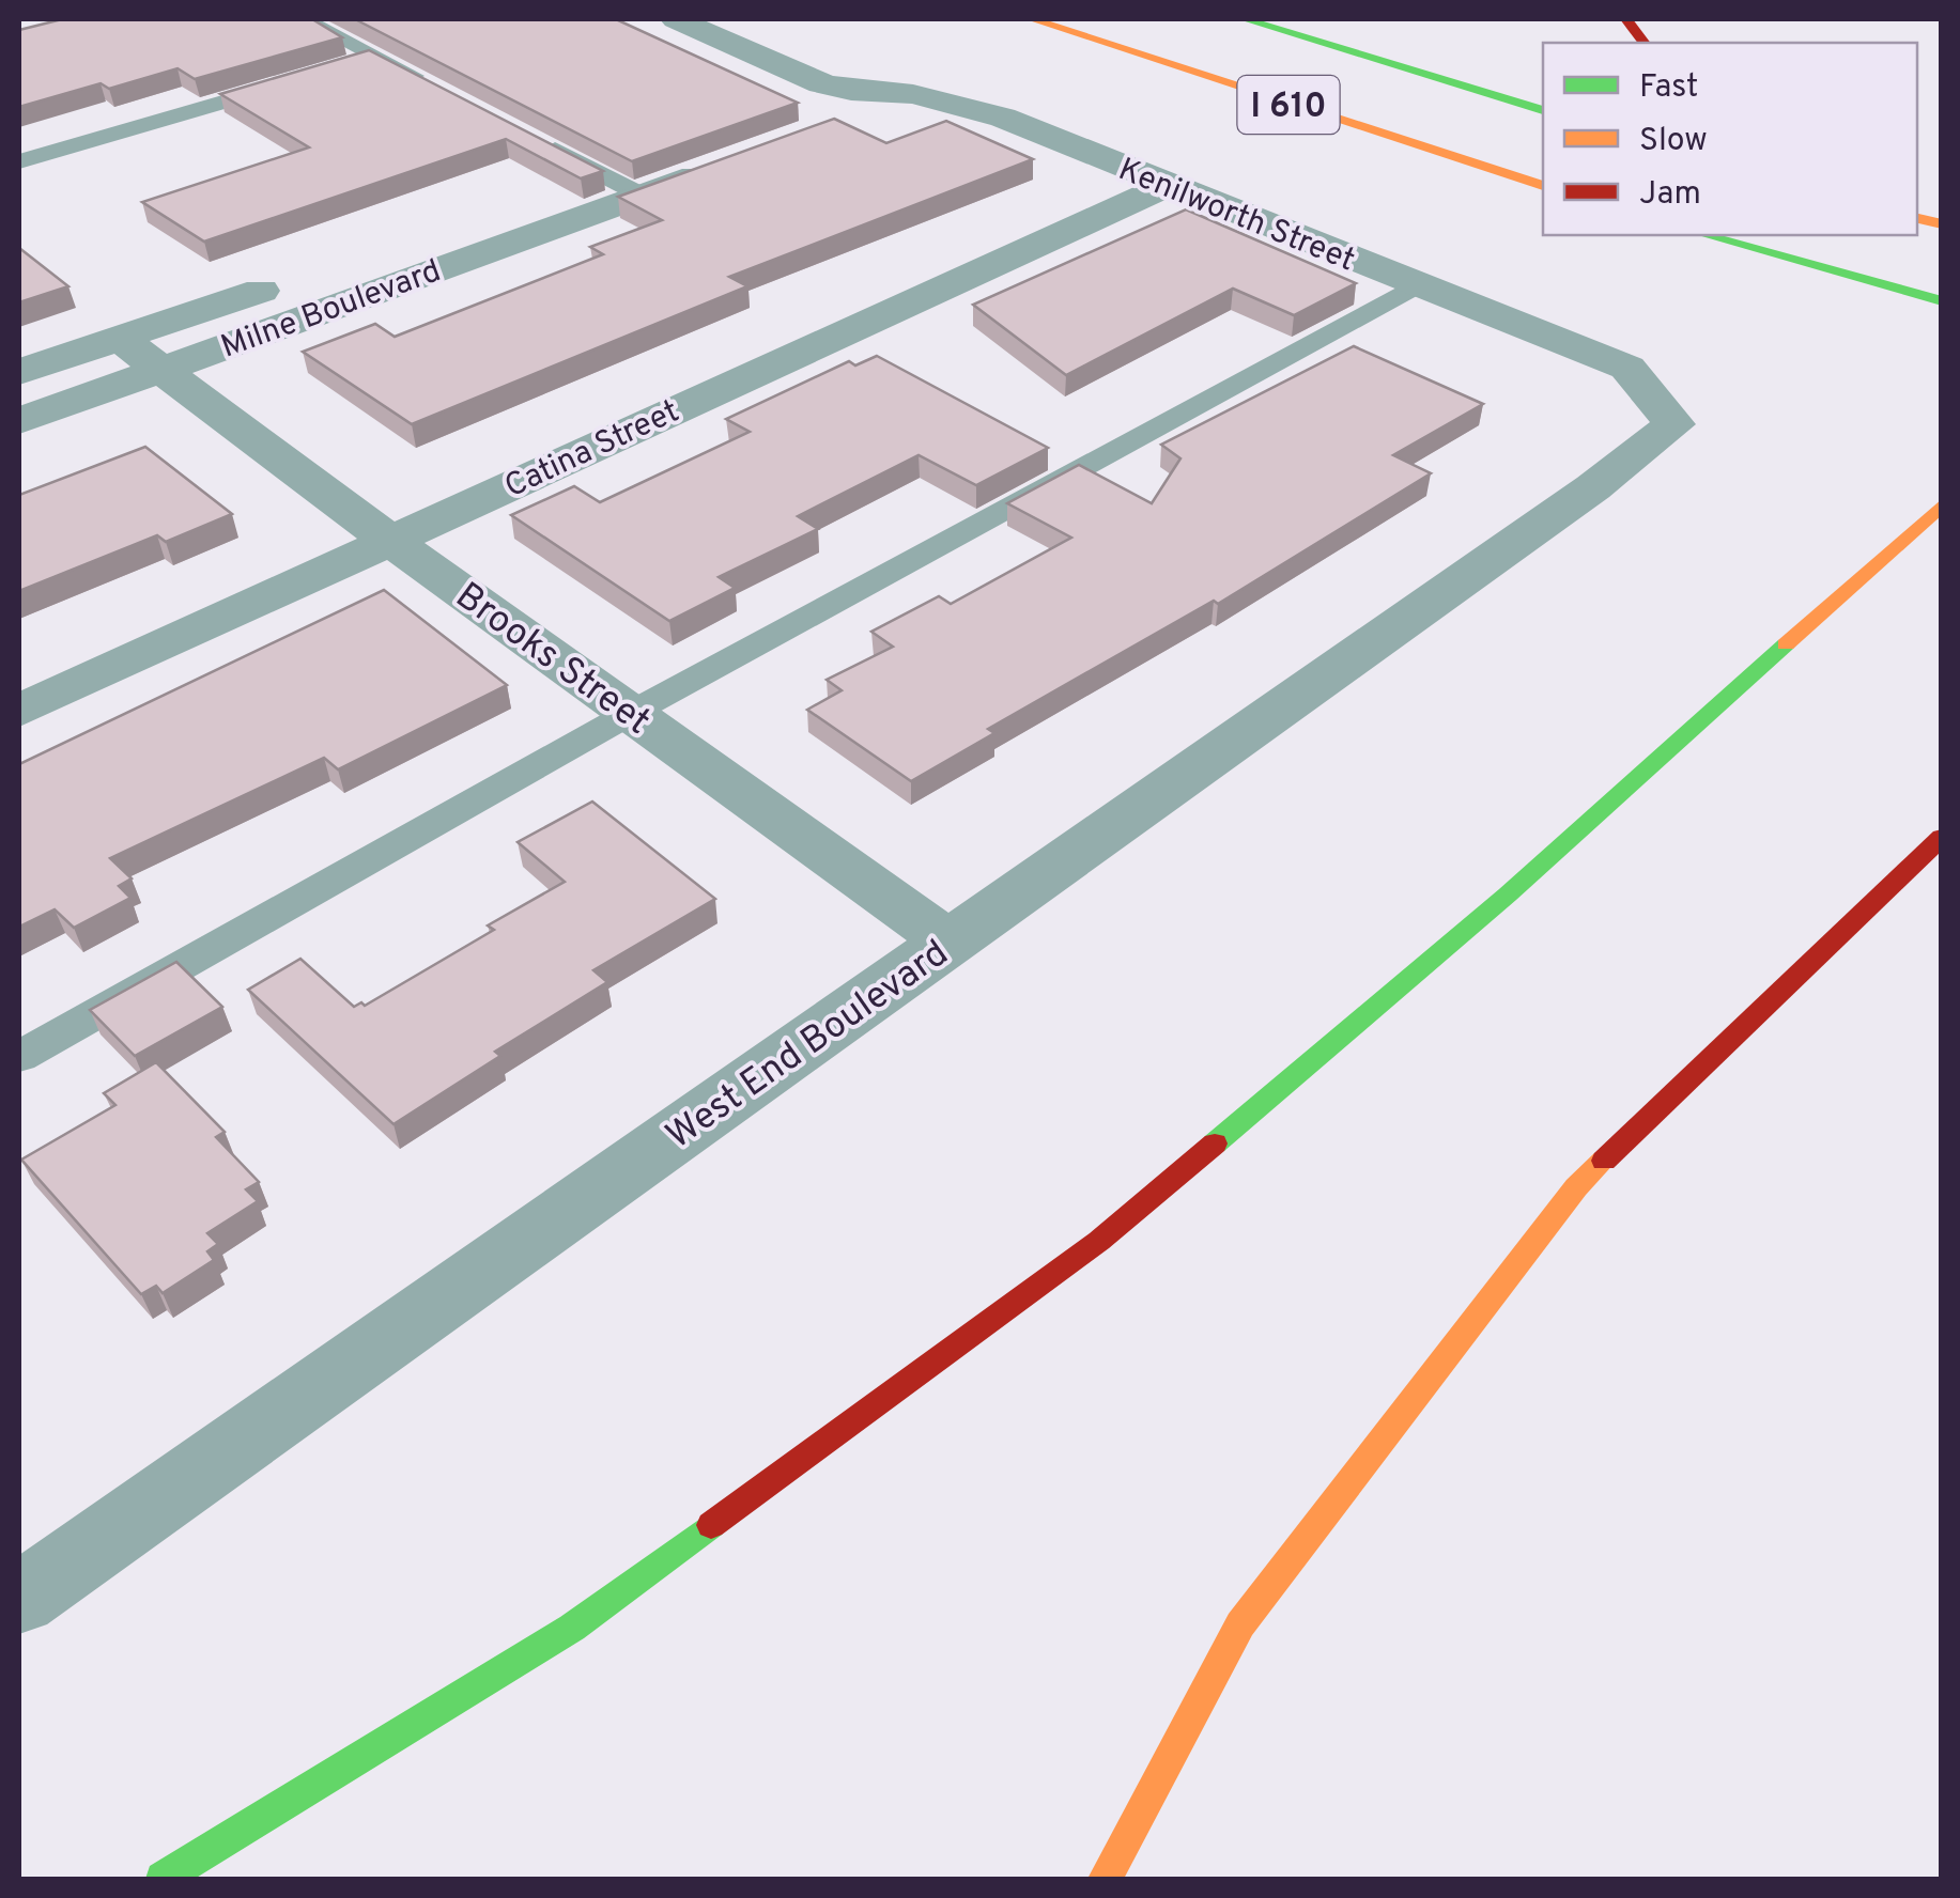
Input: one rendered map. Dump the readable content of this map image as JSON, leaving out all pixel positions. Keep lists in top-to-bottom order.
{
  "streets": {
    "highway": ["I 610"],
    "street": [
      "Kenilworth Street",
      "Milne Boulevard",
      "Catina Street",
      "Brooks Street",
      "West End Boulevard"
    ]
  },
  "crossings": [
    ["Kenilworth Street", "Catina Street"],
    ["Kenilworth Street", "West End Boulevard"],
    ["Milne Boulevard", "Brooks Street"],
    ["Catina Street", "Brooks Street"],
    ["Brooks Street", "West End Boulevard"]
  ],
  "legend": ["Fast", "Slow", "Jam"]
}
